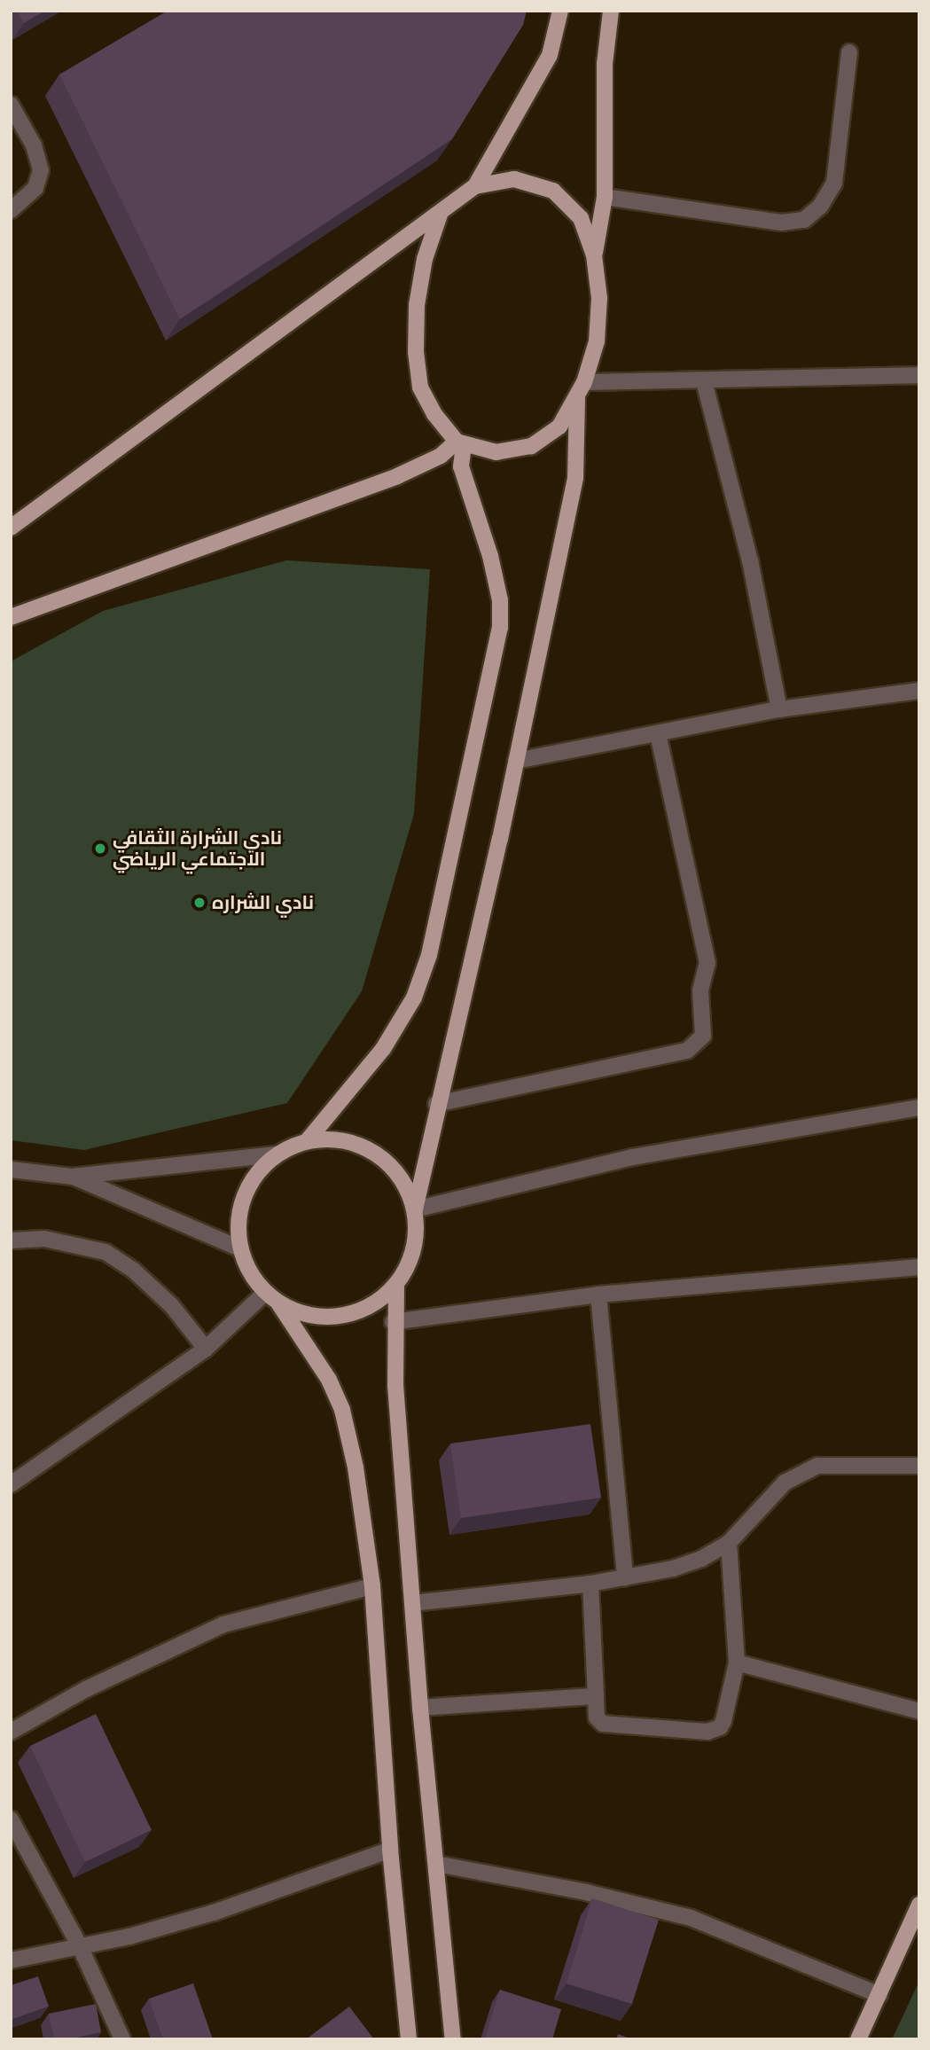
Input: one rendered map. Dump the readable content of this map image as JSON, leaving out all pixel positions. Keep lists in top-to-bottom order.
{
  "places": ["نادي الشرارة الثقافي الاجتماعي الرياضي", "نادي الشراره"]
}
